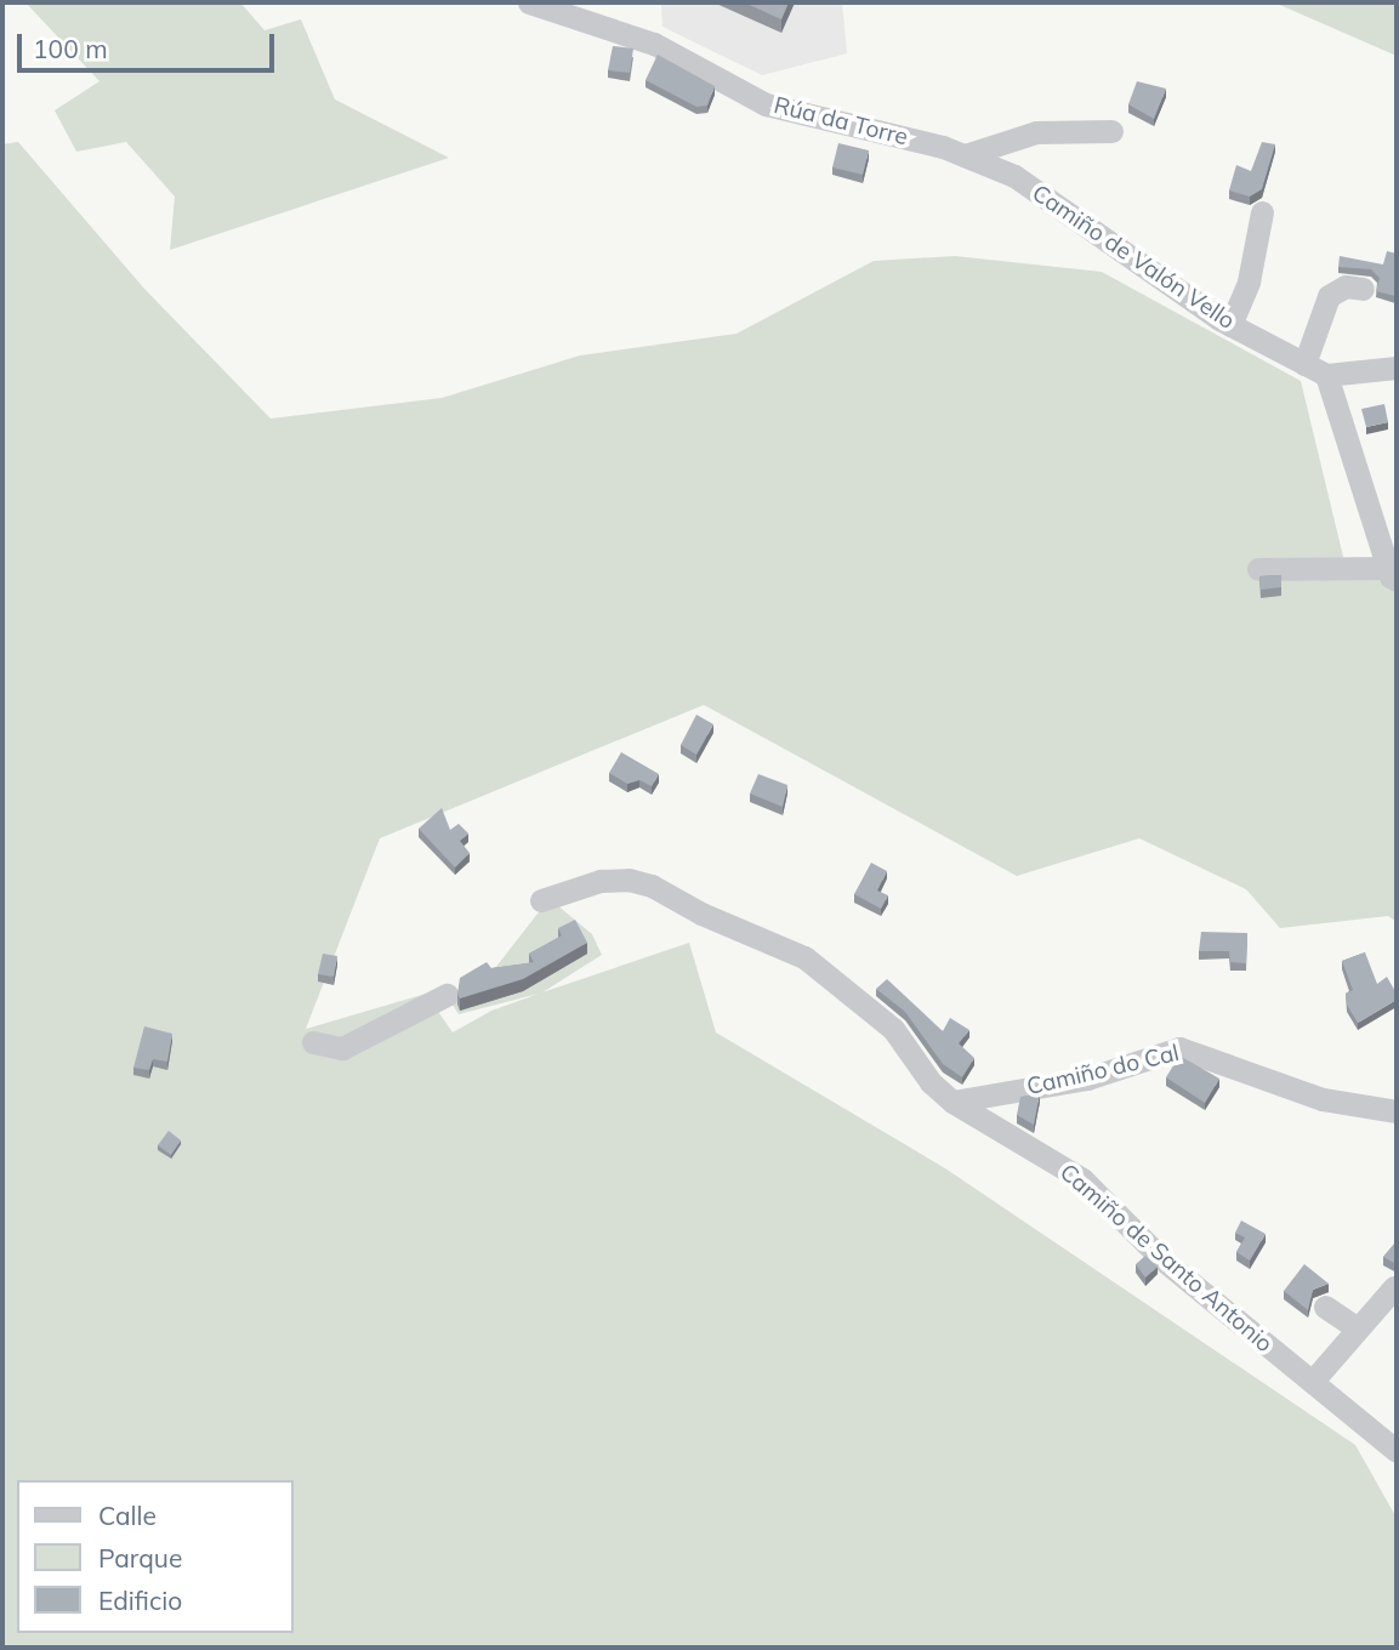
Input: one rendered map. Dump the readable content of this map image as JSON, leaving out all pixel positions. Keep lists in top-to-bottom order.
{
  "streets": {
    "street": [
      "Rúa da Torre",
      "Camiño de Valón Vello",
      "Camiño do Cal",
      "Camiño de Santo Antonio"
    ]
  },
  "crossings": [
    ["Rúa da Torre", "Camiño de Valón Vello"],
    ["Camiño do Cal", "Camiño de Santo Antonio"]
  ],
  "legend": ["Calle", "Parque", "Edificio"],
  "scale_bar": "100 m"
}
